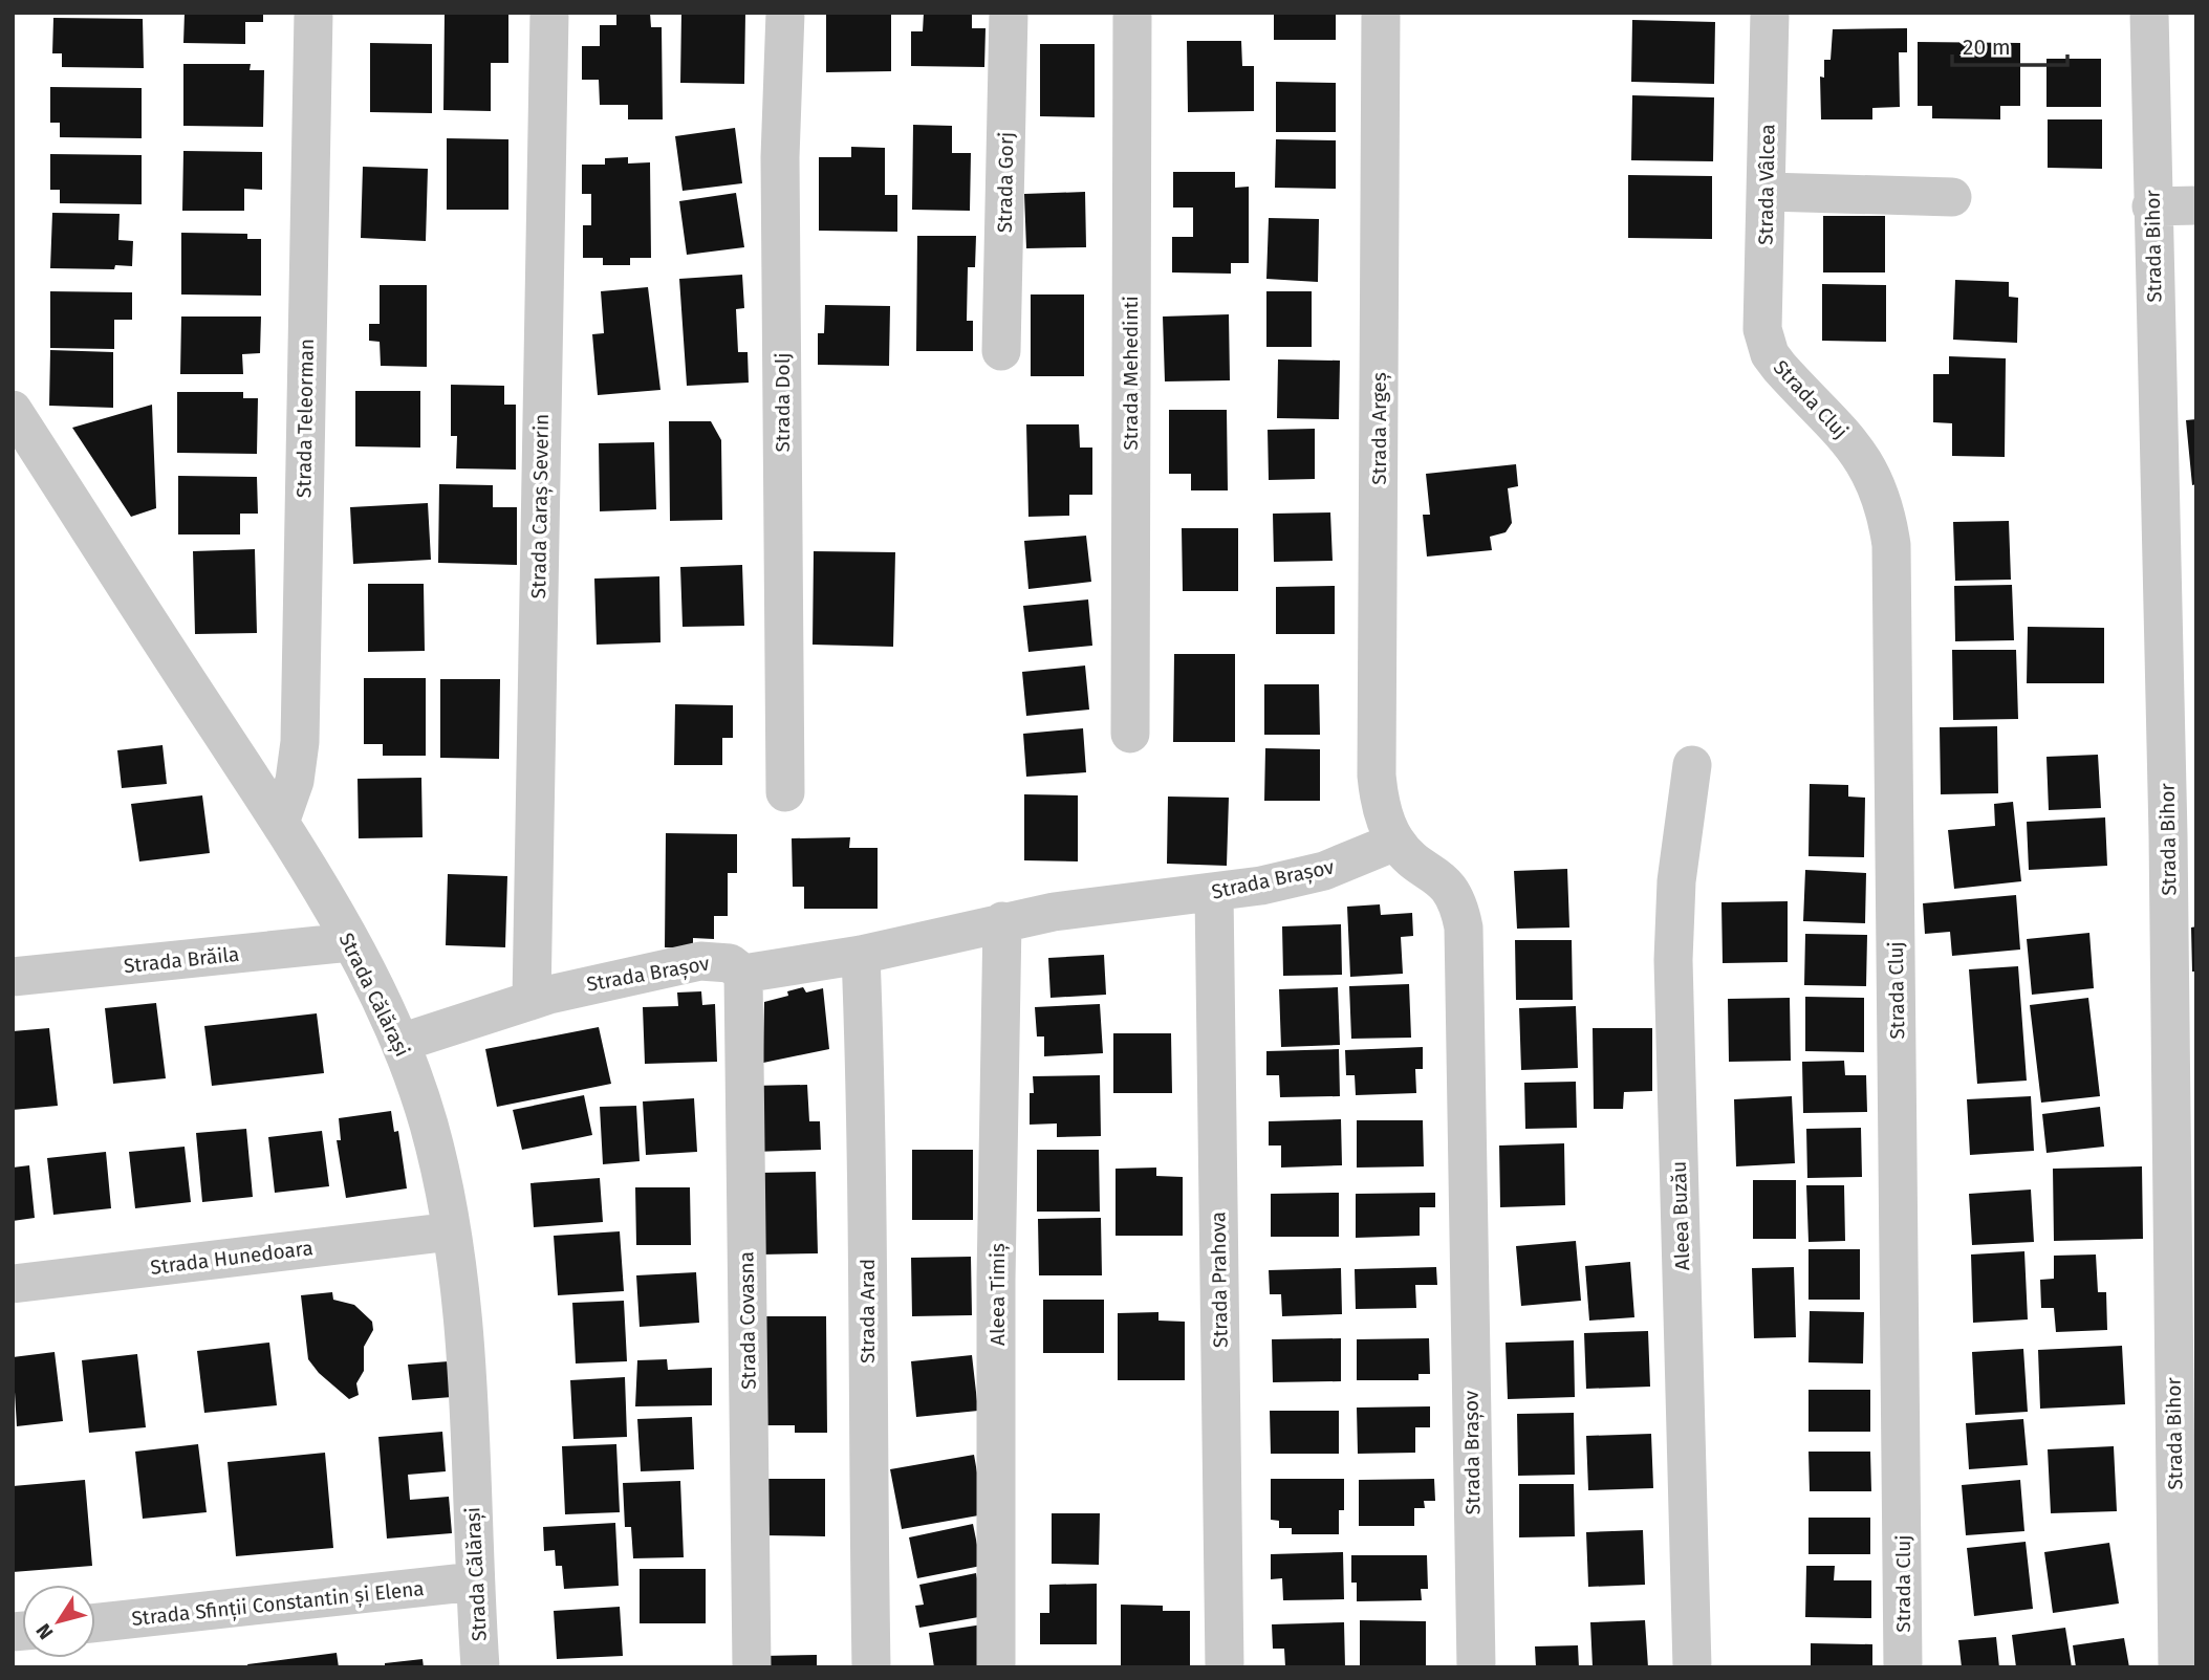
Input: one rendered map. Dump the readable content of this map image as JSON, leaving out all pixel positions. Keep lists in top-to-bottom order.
{
  "streets": {
    "street": [
      "Strada Gorj",
      "Strada Vâlcea",
      "Strada Bihor",
      "Strada Mehedinti",
      "Strada Cluj",
      "Strada Dolj",
      "Strada Teleorman",
      "Strada Argeș",
      "Strada Caraș Severin",
      "Strada Brașov",
      "Strada Brăila",
      "Strada Călărași",
      "Aleea Buzău",
      "Strada Hunedoara",
      "Strada Prahova",
      "Aleea Timiș",
      "Strada Arad",
      "Strada Covasna",
      "Strada Sfinții Constantin și Elena"
    ]
  },
  "crossings": [
    ["Strada Vâlcea", "Strada Cluj"],
    ["Strada Teleorman", "Strada Călărași"],
    ["Strada Argeș", "Strada Brașov"],
    ["Strada Caraș Severin", "Strada Brașov"],
    ["Strada Brașov", "Strada Călărași"],
    ["Strada Brașov", "Strada Prahova"],
    ["Strada Brașov", "Aleea Timiș"],
    ["Strada Brașov", "Strada Arad"],
    ["Strada Brașov", "Strada Covasna"],
    ["Strada Brăila", "Strada Călărași"],
    ["Strada Călărași", "Strada Hunedoara"],
    ["Strada Călărași", "Strada Sfinții Constantin și Elena"]
  ],
  "scale_bar": "20 m",
  "north": "bottom left"
}
